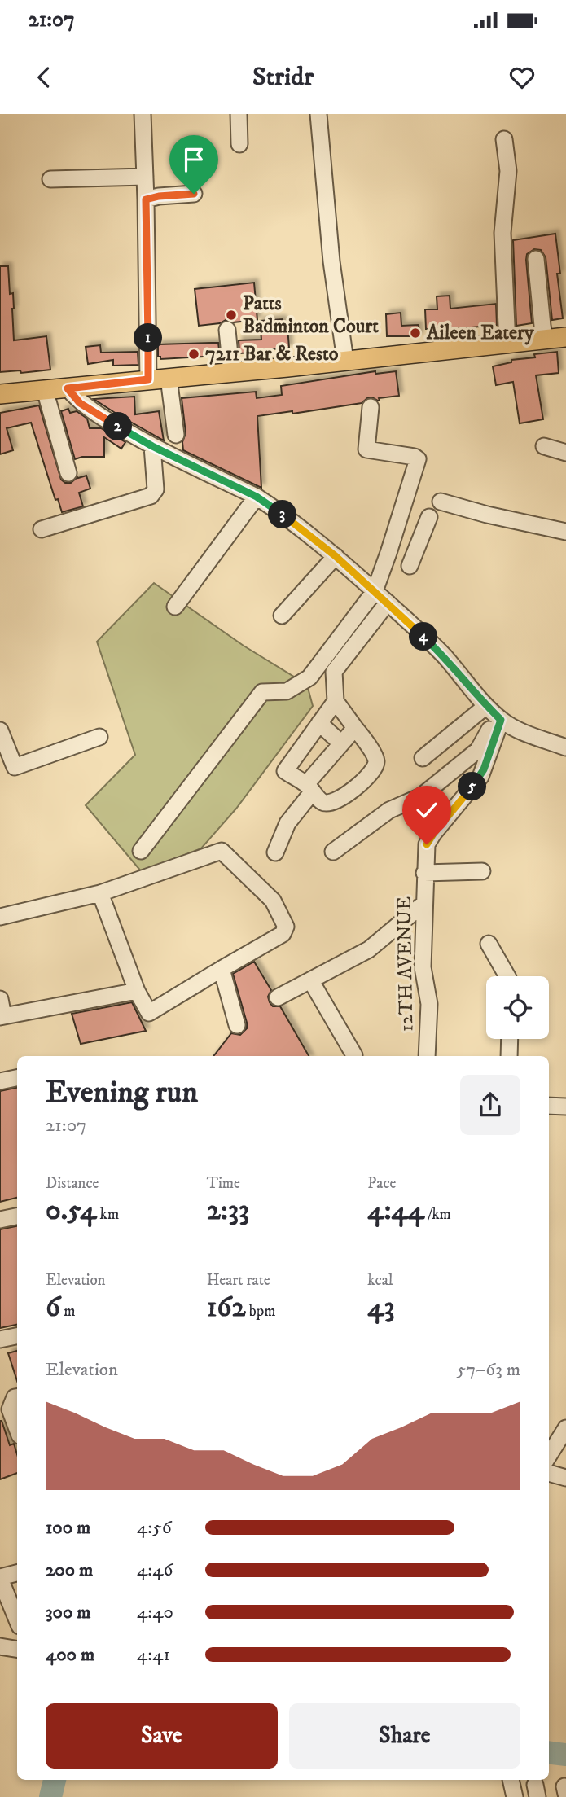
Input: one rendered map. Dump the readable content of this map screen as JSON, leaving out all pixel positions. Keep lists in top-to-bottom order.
{
  "streets": {
    "street": ["12TH AVENUE"]
  },
  "places": ["Patts Badminton Court", "Aileen Eatery", "7211 Bar & Resto"],
  "page": {
    "status": "21:07",
    "header": "Stridr",
    "pins": [
      "1",
      "2",
      "3",
      "4",
      "5"
    ],
    "heading": ["Evening run", "21:07"],
    "stats": [
      ["Distance", "0.54 km"],
      ["Time", "2:33"],
      ["Pace", "4:44 /km"],
      ["Elevation", "6 m"],
      ["Heart rate", "162 bpm"],
      ["kcal", "43"]
    ],
    "chart": ["Elevation", "57–63 m"],
    "list": [
      {
        "name": "100 m",
        "note": "4:56"
      },
      {
        "name": "200 m",
        "note": "4:46"
      },
      {
        "name": "300 m",
        "note": "4:40"
      },
      {
        "name": "400 m",
        "note": "4:41"
      }
    ],
    "buttons": ["Save", "Share"]
  }
}
